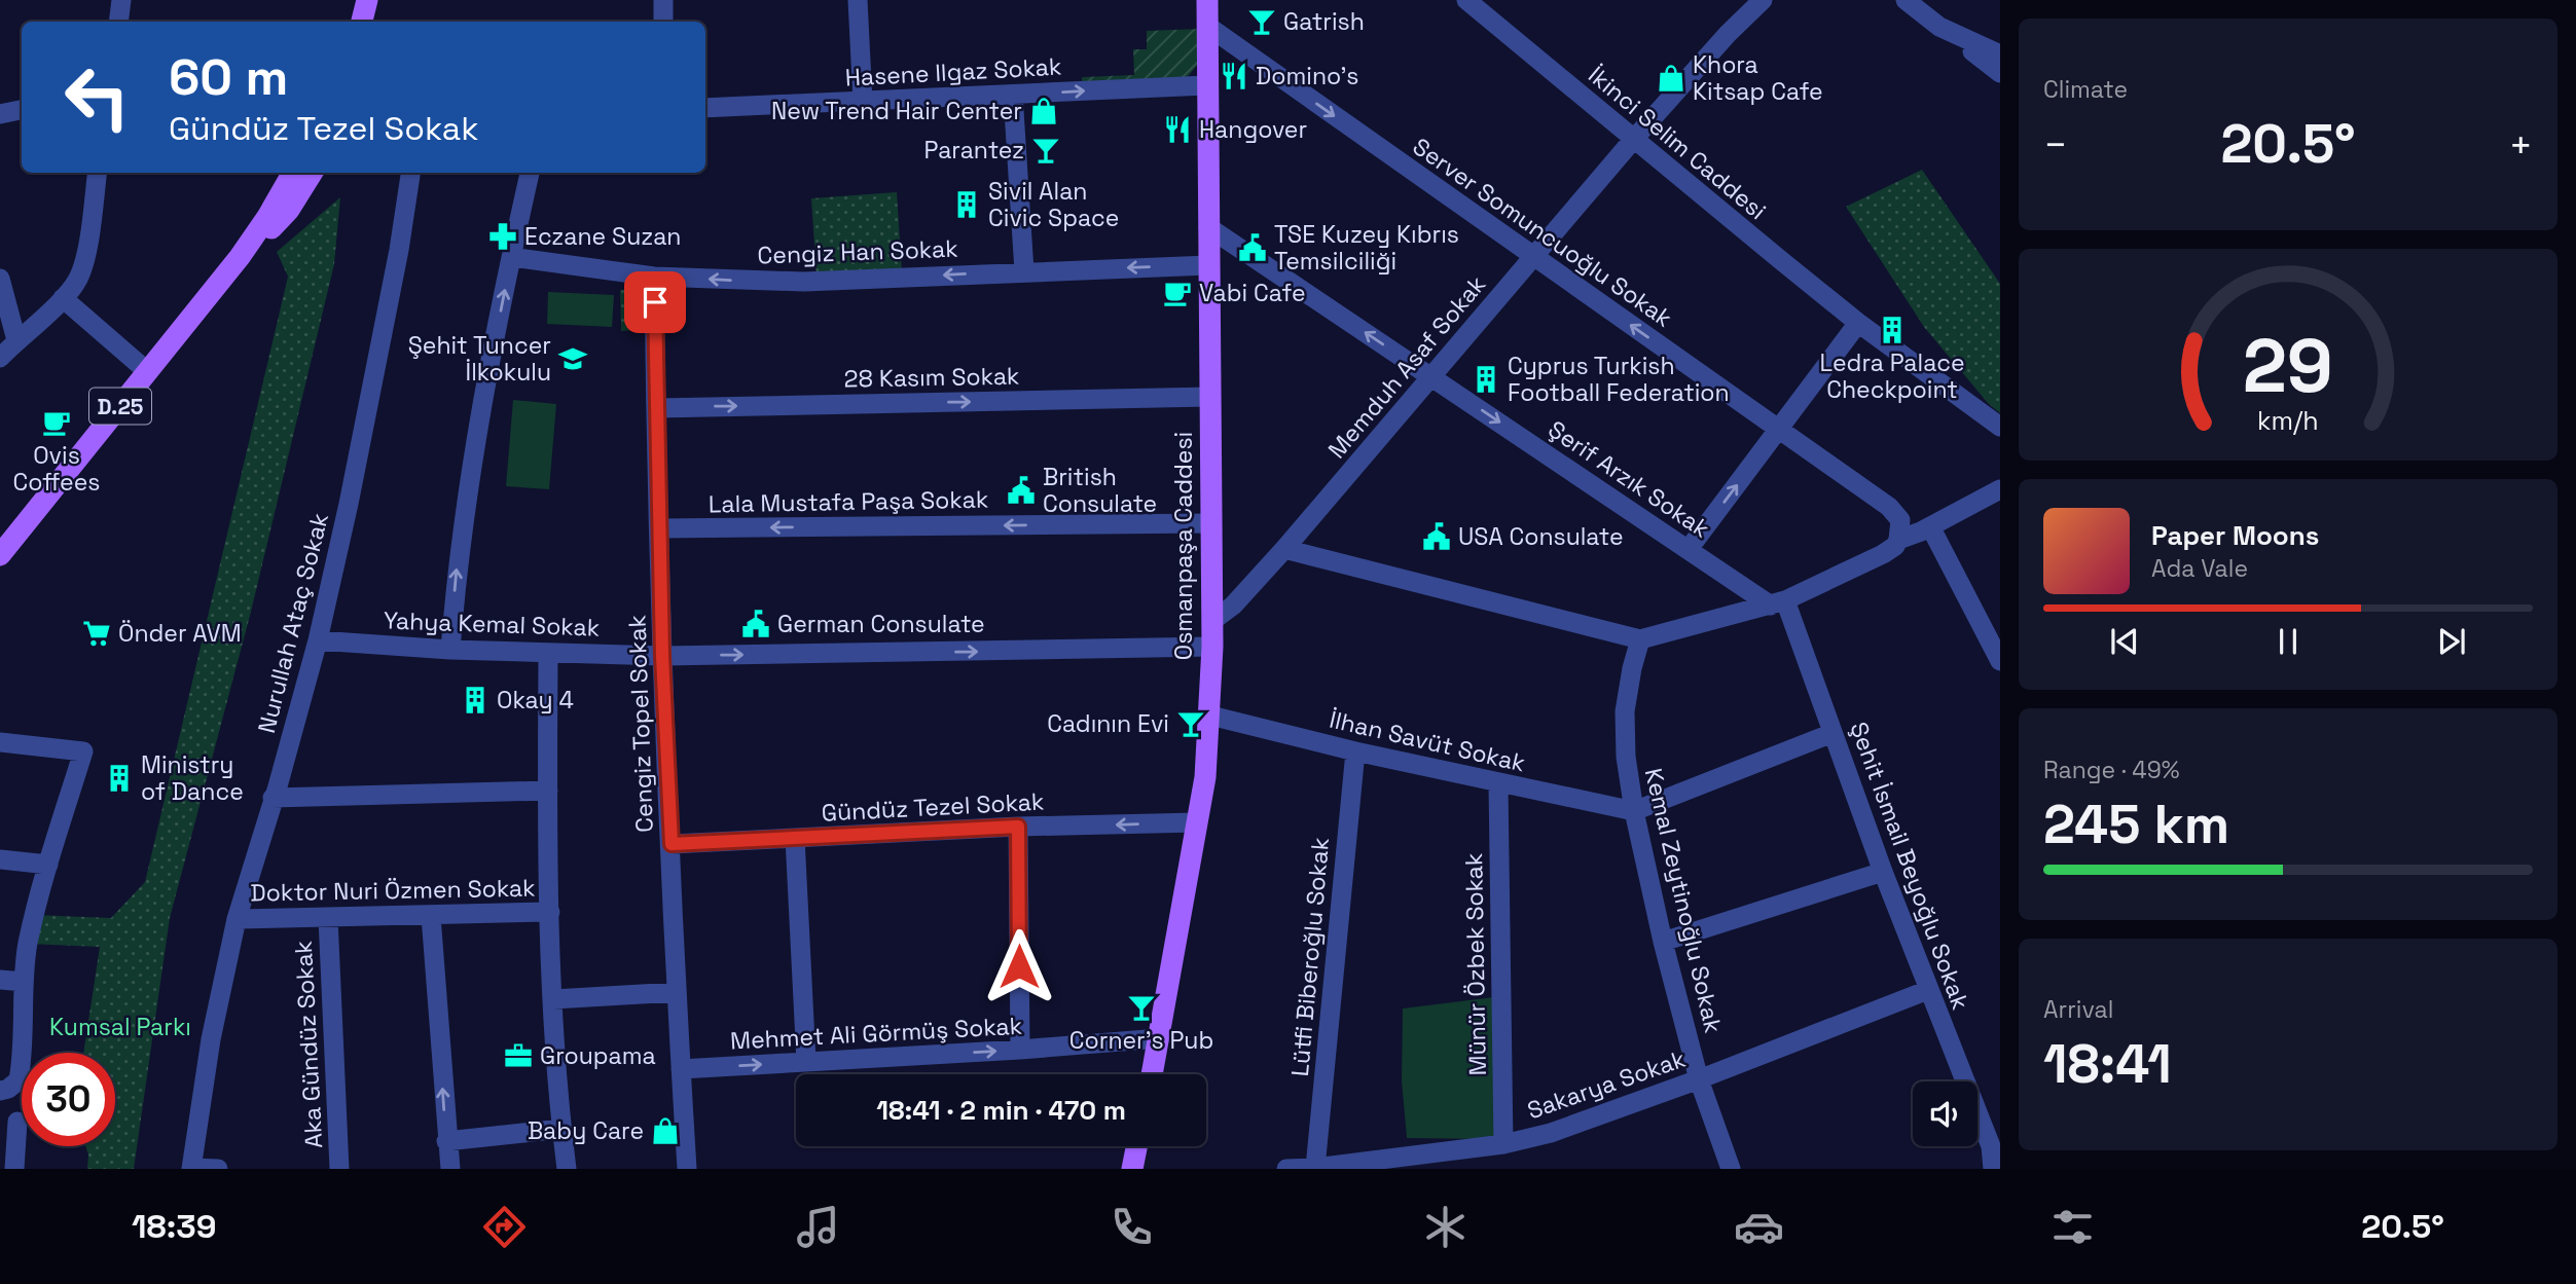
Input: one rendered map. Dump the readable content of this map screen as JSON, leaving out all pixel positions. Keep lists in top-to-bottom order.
{
  "streets": {
    "main road": ["D.25", "Osmanpaşa Caddesi"],
    "street": [
      "Hasene Ilgaz Sokak",
      "İkinci Selim Caddesi",
      "Server Somuncuoğlu Sokak",
      "Cengiz Han Sokak",
      "Memduh Asaf Sokak",
      "28 Kasım Sokak",
      "Şerif Arzık Sokak",
      "Lala Mustafa Paşa Sokak",
      "Nurullah Ataç Sokak",
      "Yahya Kemal Sokak",
      "Cengiz Topel Sokak",
      "İlhan Savüt Sokak",
      "Gündüz Tezel Sokak",
      "Şehit İsmail Beyoğlu Sokak",
      "Doktor Nuri Özmen Sokak",
      "Kemal Zeytinoğlu Sokak",
      "Lütfi Biberoğlu Sokak",
      "Münür Özbek Sokak",
      "Mehmet Ali Görmüş Sokak",
      "Aka Gündüz Sokak",
      "Sakarya Sokak"
    ]
  },
  "crossings": [
    ["Hasene Ilgaz Sokak", "Osmanpaşa Caddesi"],
    ["İkinci Selim Caddesi", "Memduh Asaf Sokak"],
    ["Server Somuncuoğlu Sokak", "Memduh Asaf Sokak"],
    ["Server Somuncuoğlu Sokak", "Osmanpaşa Caddesi"],
    ["Cengiz Han Sokak", "Osmanpaşa Caddesi"],
    ["Cengiz Han Sokak", "Cengiz Topel Sokak"],
    ["Memduh Asaf Sokak", "Şerif Arzık Sokak"],
    ["Memduh Asaf Sokak", "Osmanpaşa Caddesi"],
    ["28 Kasım Sokak", "Osmanpaşa Caddesi"],
    ["28 Kasım Sokak", "Cengiz Topel Sokak"],
    ["Şerif Arzık Sokak", "Osmanpaşa Caddesi"],
    ["Şerif Arzık Sokak", "Şehit İsmail Beyoğlu Sokak"],
    ["Lala Mustafa Paşa Sokak", "Osmanpaşa Caddesi"],
    ["Lala Mustafa Paşa Sokak", "Cengiz Topel Sokak"],
    ["Osmanpaşa Caddesi", "Yahya Kemal Sokak"],
    ["Osmanpaşa Caddesi", "İlhan Savüt Sokak"],
    ["Osmanpaşa Caddesi", "Gündüz Tezel Sokak"],
    ["Osmanpaşa Caddesi", "Mehmet Ali Görmüş Sokak"],
    ["Nurullah Ataç Sokak", "Yahya Kemal Sokak"],
    ["Nurullah Ataç Sokak", "Doktor Nuri Özmen Sokak"],
    ["Yahya Kemal Sokak", "Cengiz Topel Sokak"],
    ["Cengiz Topel Sokak", "Gündüz Tezel Sokak"],
    ["Cengiz Topel Sokak", "Mehmet Ali Görmüş Sokak"],
    ["İlhan Savüt Sokak", "Kemal Zeytinoğlu Sokak"],
    ["İlhan Savüt Sokak", "Lütfi Biberoğlu Sokak"],
    ["İlhan Savüt Sokak", "Münür Özbek Sokak"],
    ["Şehit İsmail Beyoğlu Sokak", "Sakarya Sokak"],
    ["Doktor Nuri Özmen Sokak", "Aka Gündüz Sokak"],
    ["Kemal Zeytinoğlu Sokak", "Sakarya Sokak"],
    ["Lütfi Biberoğlu Sokak", "Sakarya Sokak"],
    ["Münür Özbek Sokak", "Sakarya Sokak"]
  ],
  "one_way": [
    "Hasene Ilgaz Sokak",
    "Cengiz Han Sokak",
    "28 Kasım Sokak",
    "Lala Mustafa Paşa Sokak",
    "Yahya Kemal Sokak",
    "Mehmet Ali Görmüş Sokak"
  ],
  "parks": ["Kumsal Parkı"],
  "places": {
    "bar": [
      "Gatrish",
      "Parantez",
      "Cadının Evi",
      "Corner's Pub"
    ],
    "restaurant": ["Domino's", "Hangover"],
    "shop": ["Khora Kitsap Cafe", "New Trend Hair Center", "Baby Care"],
    "building": [
      "Sivil Alan Civic Space",
      "Ledra Palace Checkpoint",
      "Cyprus Turkish Football Federation",
      "Okay 4",
      "Ministry of Dance"
    ],
    "pharmacy": ["Eczane Suzan"],
    "public building": [
      "TSE Kuzey Kıbrıs Temsilciliği",
      "British Consulate",
      "USA Consulate",
      "German Consulate"
    ],
    "cafe": ["Vabi Cafe", "Ovis Coffees"],
    "school or university": ["Şehit Tuncer İlkokulu"],
    "supermarket": ["Önder AVM"],
    "office": ["Groupama"]
  },
  "page": {
    "tile": [
      "Climate",
      ["Range · 49%", "245 km"],
      ["Arrival", "18:41"]
    ],
    "turn": ["60 m", "Gündüz Tezel Sokak"],
    "heat": ["−", "20.5°", "+"],
    "song": ["Paper Moons", "Ada Vale"],
    "limit": "30",
    "trip": "18:41 · 2 min · 470 m",
    "tabs": ["18:39", "20.5°"],
    "gauge": ["29", "km/h"]
  }
}
